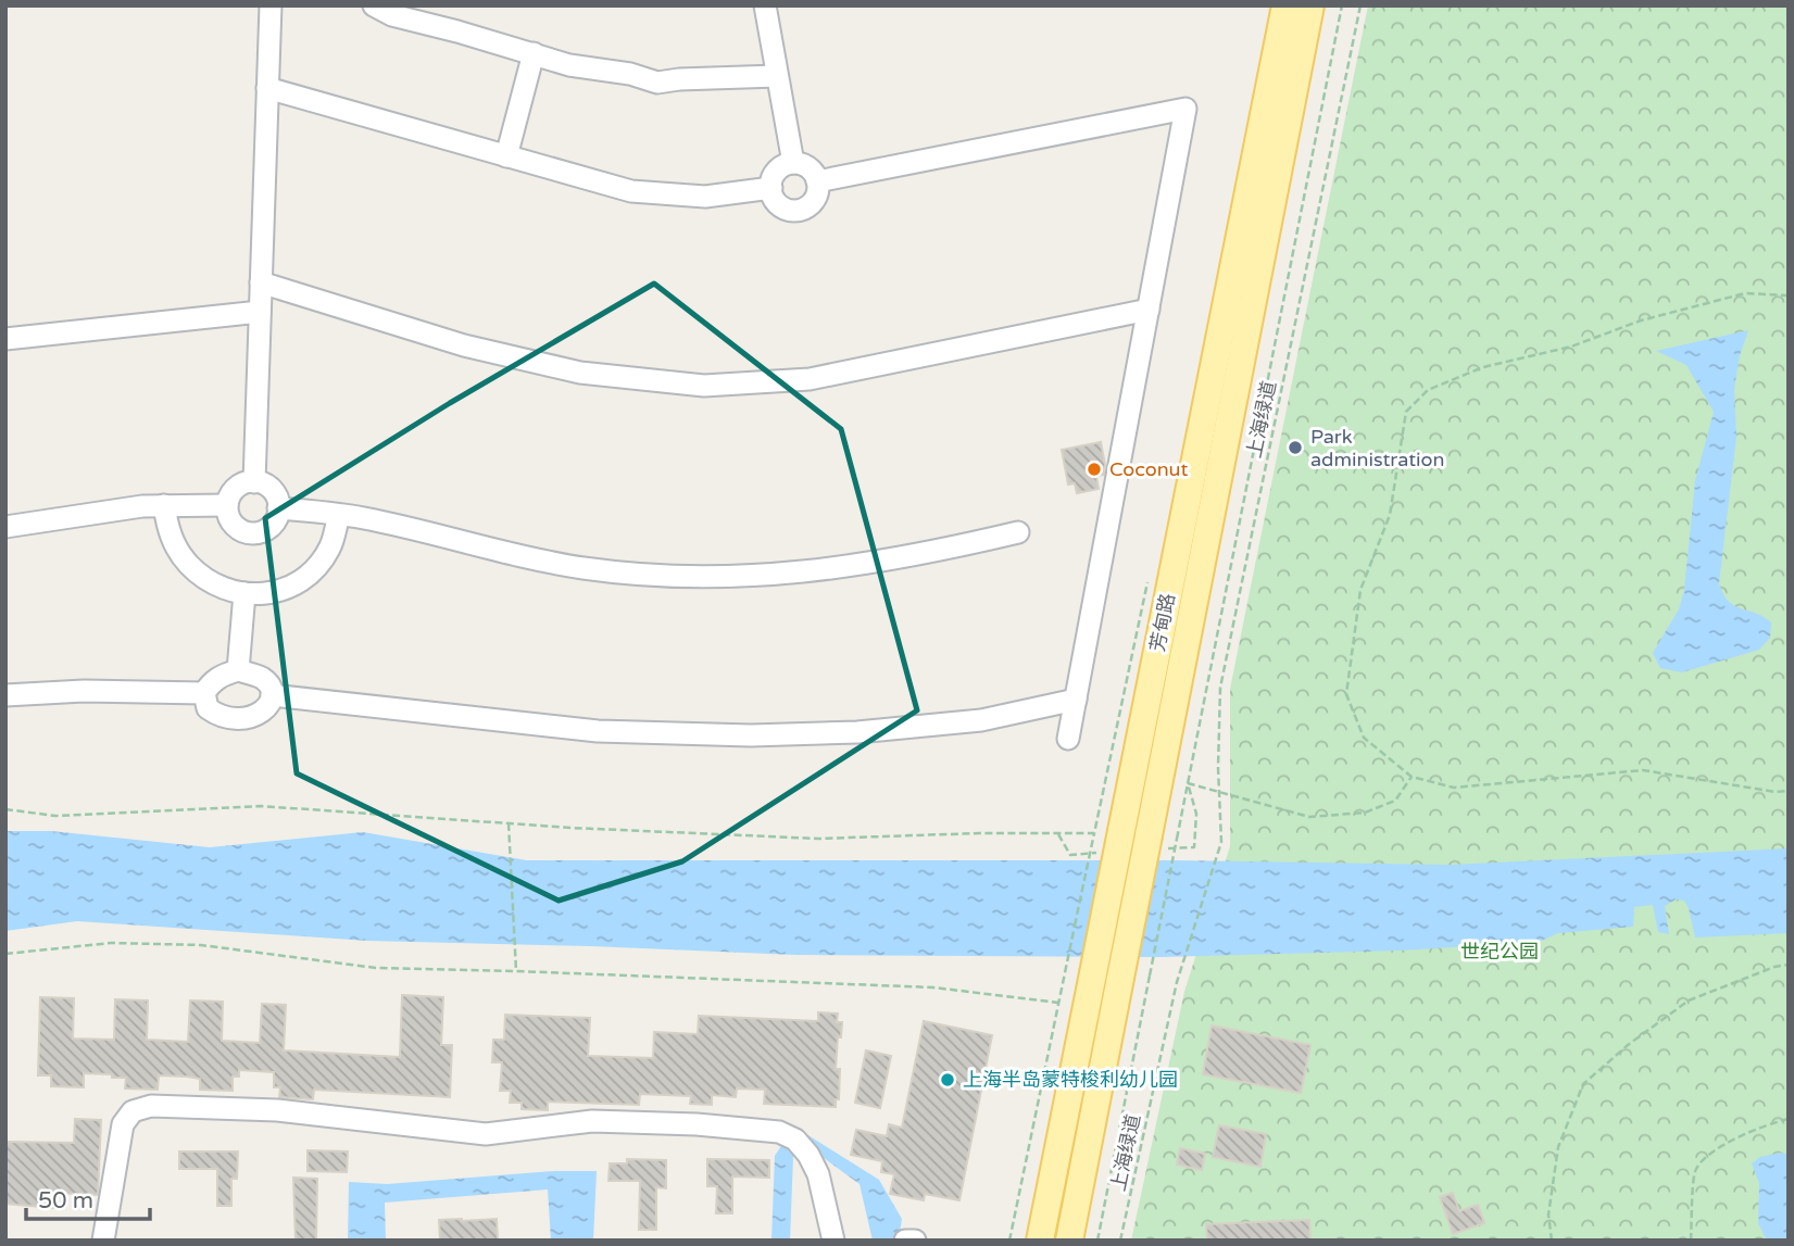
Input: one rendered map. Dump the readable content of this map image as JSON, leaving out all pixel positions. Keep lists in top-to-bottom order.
{
  "streets": {
    "main road": ["芳甸路"],
    "path": ["上海绿道"]
  },
  "parks": ["世纪公园"],
  "places": ["Park administration", "Coconut", "上海半岛蒙特梭利幼儿园"],
  "scale_bar": "50 m"
}
